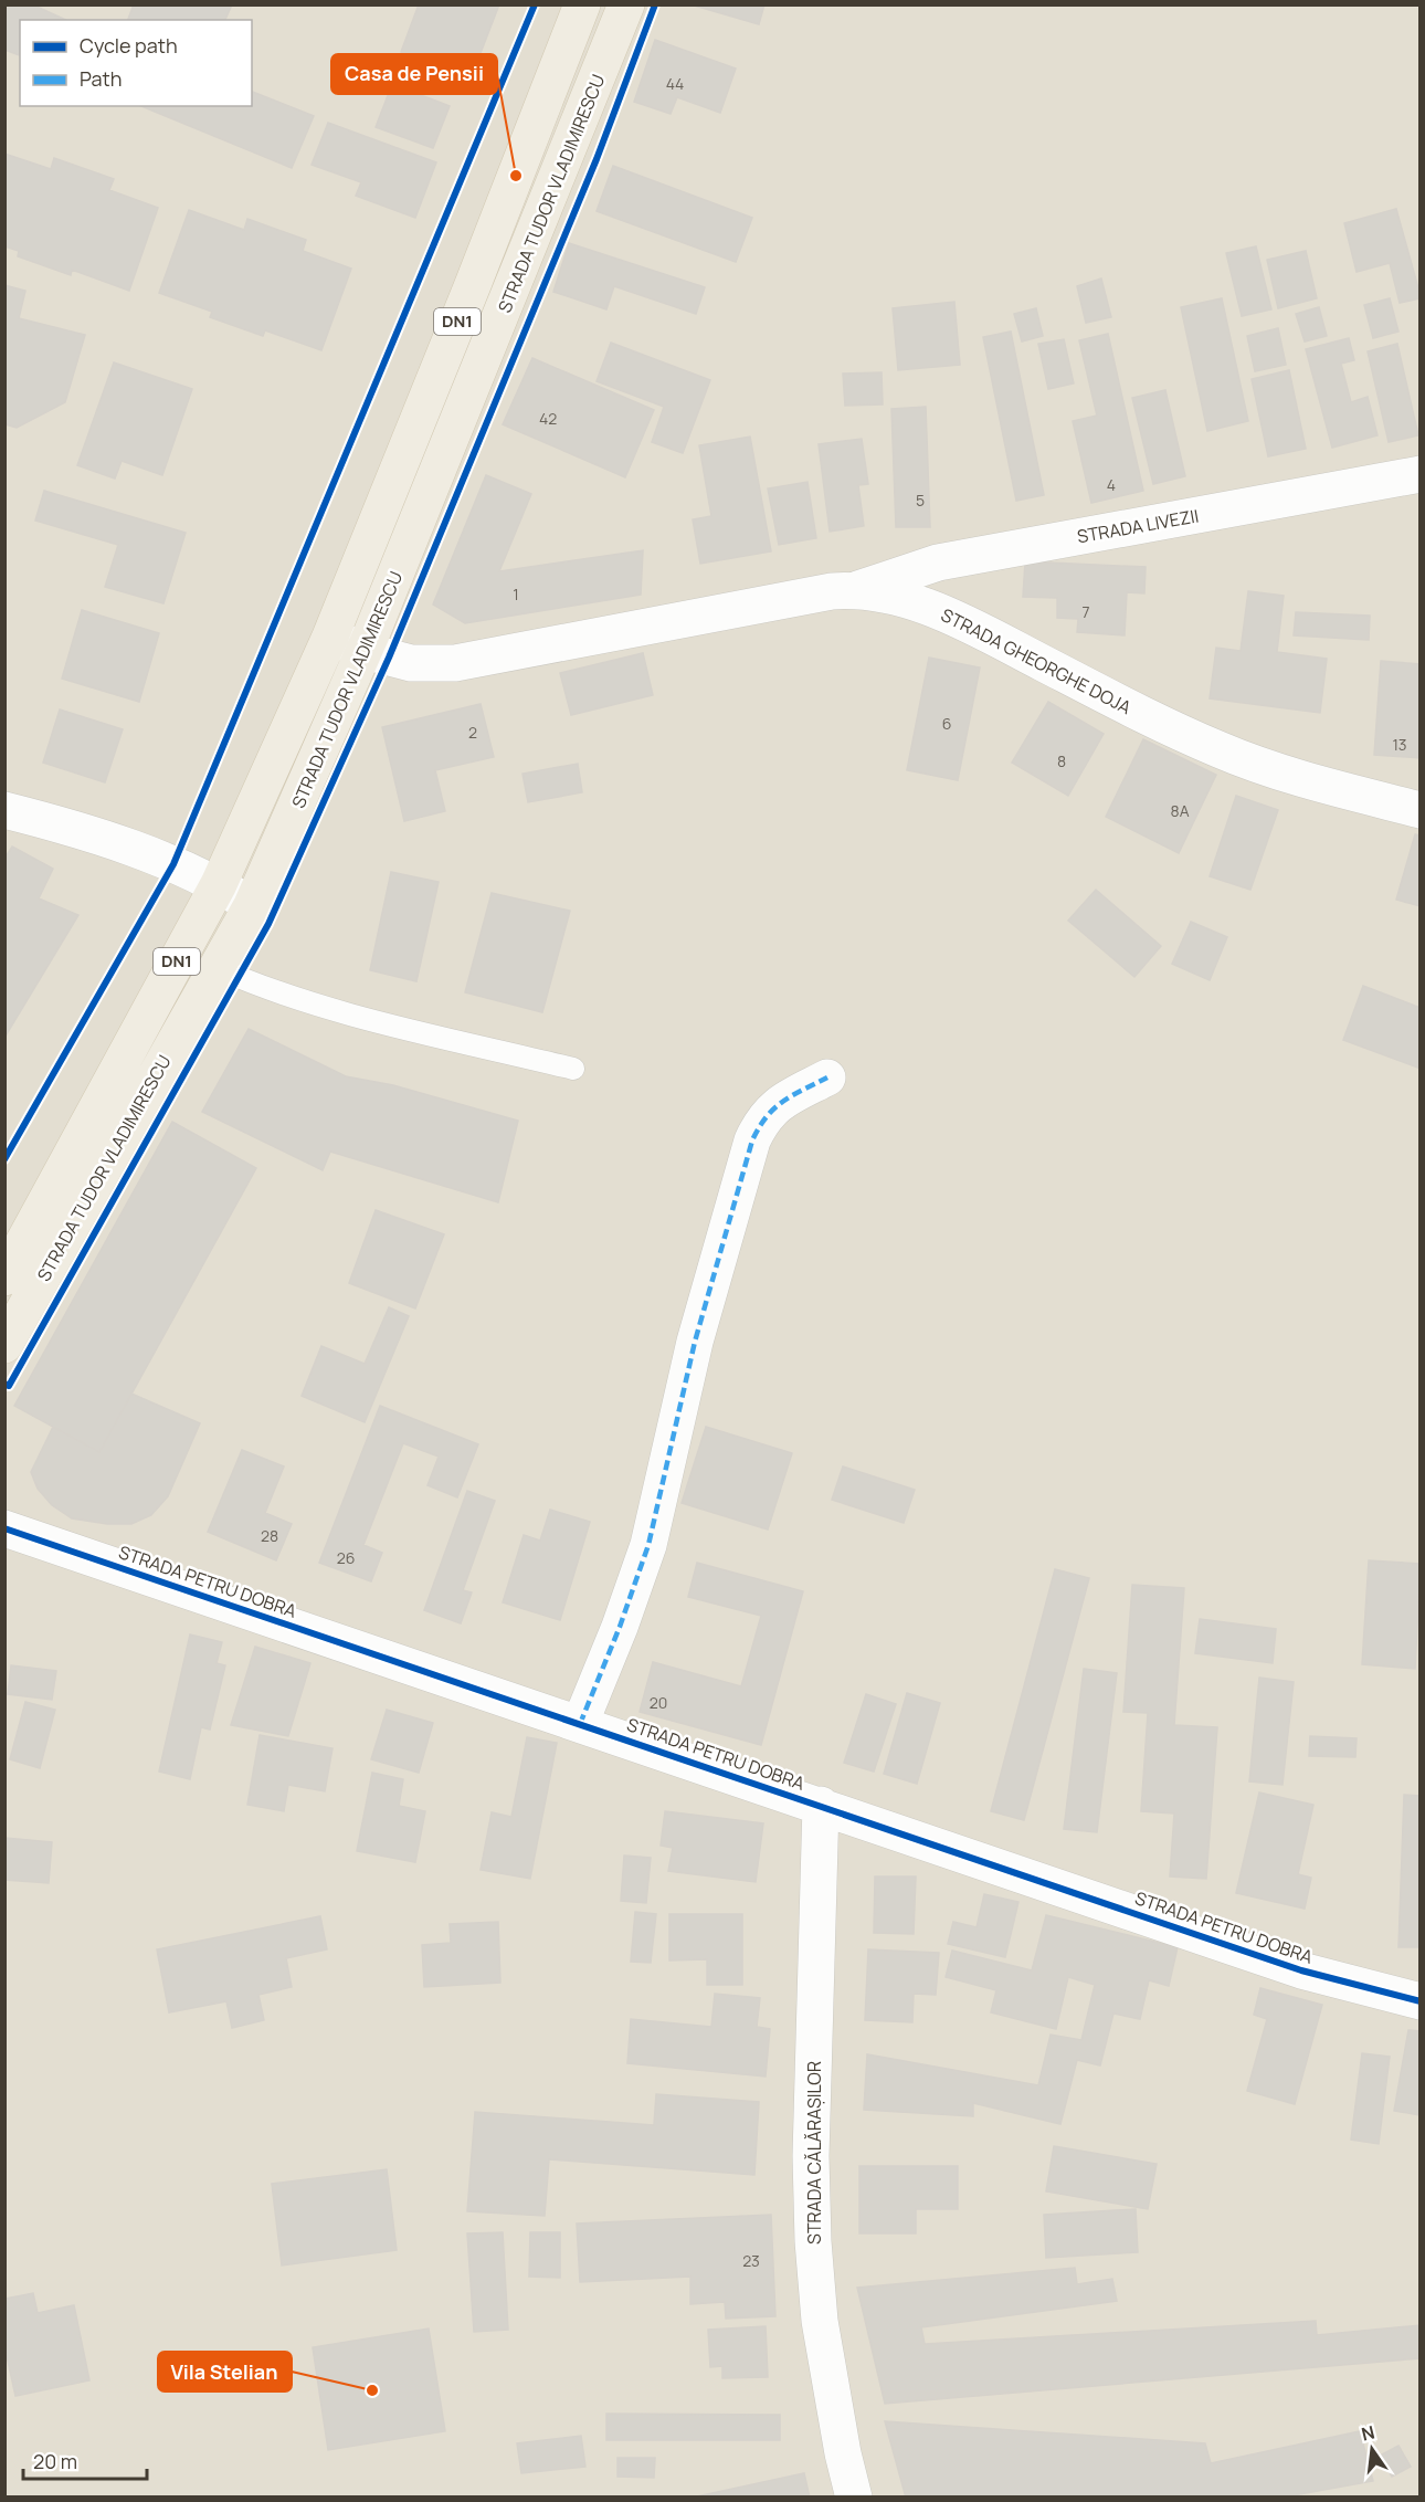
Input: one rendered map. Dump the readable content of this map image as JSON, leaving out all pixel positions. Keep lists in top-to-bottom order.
{
  "streets": {
    "main road": ["STRADA TUDOR VLADIMIRESCU", "DN1"],
    "street": [
      "STRADA LIVEZII",
      "STRADA GHEORGHE DOJA",
      "STRADA PETRU DOBRA",
      "STRADA CĂLĂRAȘILOR"
    ]
  },
  "crossings": [
    ["STRADA TUDOR VLADIMIRESCU", "STRADA GHEORGHE DOJA"],
    ["STRADA LIVEZII", "STRADA GHEORGHE DOJA"],
    ["STRADA PETRU DOBRA", "STRADA CĂLĂRAȘILOR"]
  ],
  "places": ["Casa de Pensii", "Vila Stelian"],
  "house_numbers": [
    "44",
    "42",
    "4",
    "5",
    "1",
    "7",
    "6",
    "2",
    "13",
    "8",
    "8A",
    "28",
    "26",
    "20",
    "23"
  ],
  "legend": ["Cycle path", "Path"],
  "scale_bar": "20 m",
  "north": "top"
}
